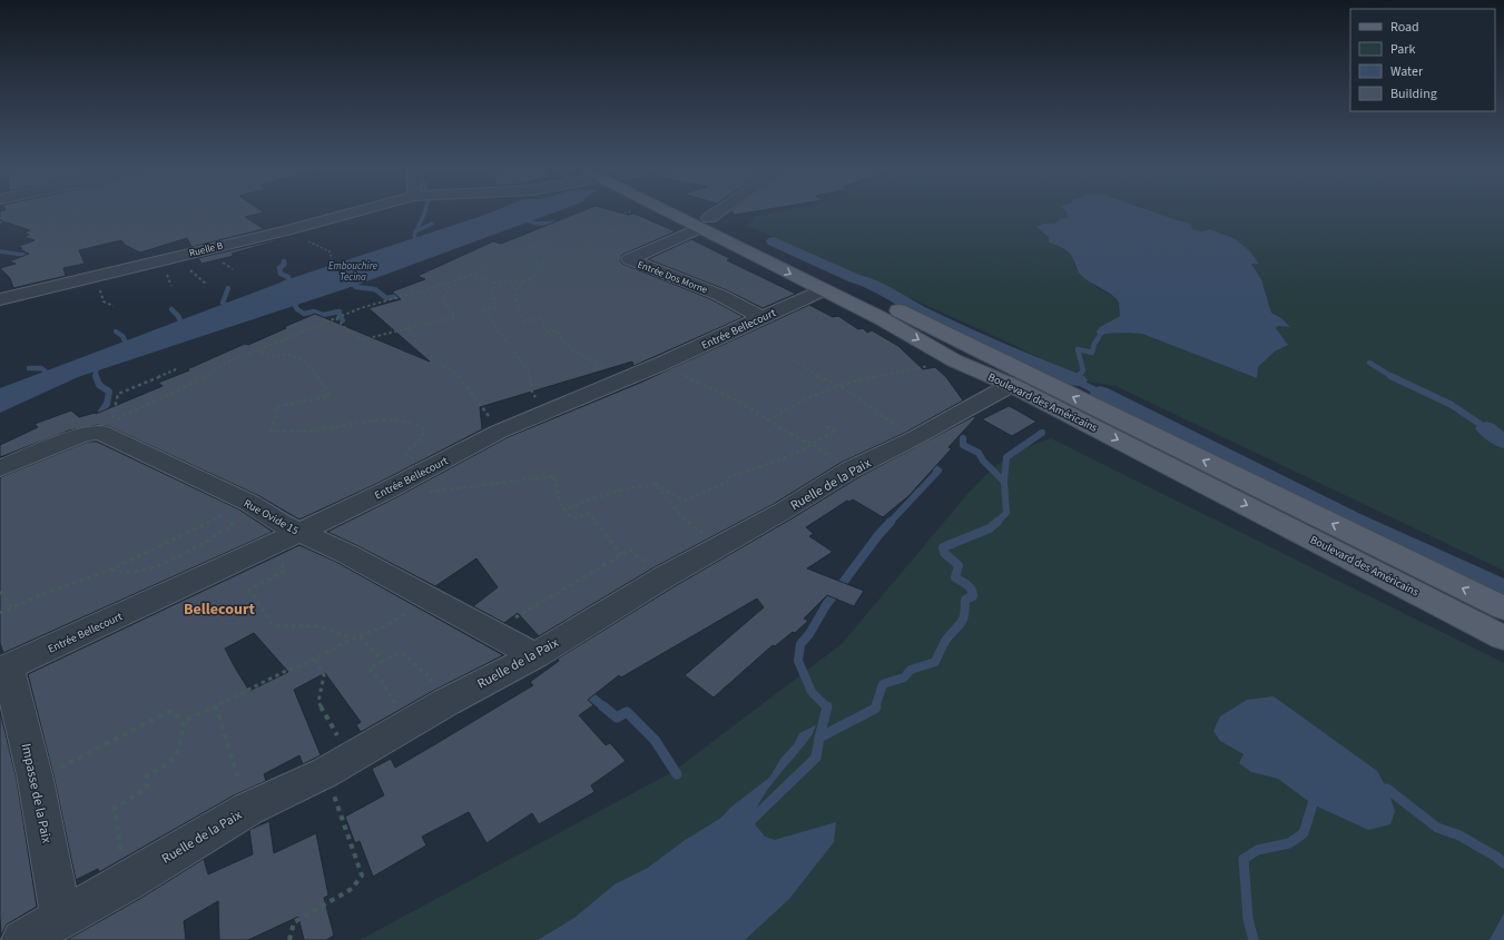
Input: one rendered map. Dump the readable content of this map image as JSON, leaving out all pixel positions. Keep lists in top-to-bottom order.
{
  "streets": {
    "main road": ["Boulevard des Américains"],
    "street": [
      "Ruelle B",
      "Entrée Dos Morne",
      "Entrée Bellecourt",
      "Ruelle de la Paix",
      "Rue Ovide 15",
      "Impasse de la Paix"
    ]
  },
  "crossings": [
    ["Entrée Dos Morne", "Entrée Bellecourt"],
    ["Entrée Dos Morne", "Boulevard des Américains"],
    ["Entrée Bellecourt", "Boulevard des Américains"],
    ["Entrée Bellecourt", "Rue Ovide 15"],
    ["Entrée Bellecourt", "Impasse de la Paix"],
    ["Boulevard des Américains", "Ruelle de la Paix"],
    ["Ruelle de la Paix", "Rue Ovide 15"],
    ["Ruelle de la Paix", "Impasse de la Paix"]
  ],
  "districts": ["Bellecourt"],
  "water": ["Embouchire Tecina"],
  "legend": [
    "Road",
    "Park",
    "Water",
    "Building"
  ]
}
